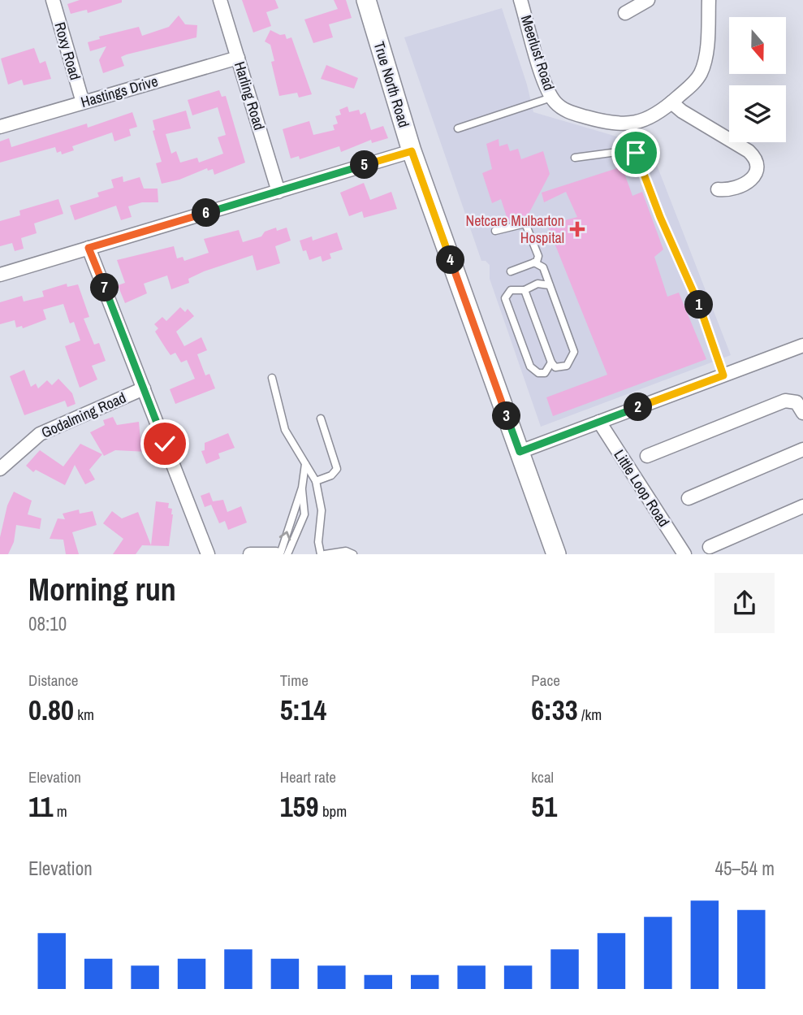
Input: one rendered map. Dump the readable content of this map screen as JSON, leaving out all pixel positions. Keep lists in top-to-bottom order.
{
  "streets": {
    "main road": ["True North Road"],
    "street": [
      "Roxy Road",
      "Meerlust Road",
      "Hastings Drive",
      "Harling Road",
      "Godalming Road",
      "Little Loop Road"
    ]
  },
  "crossings": [
    ["Roxy Road", "Hastings Drive"],
    ["Hastings Drive", "Harling Road"]
  ],
  "places": {
    "health": ["Netcare Mulbarton Hospital"]
  },
  "north": "bottom",
  "page": {
    "pins": [
      "5",
      "6",
      "4",
      "7",
      "1",
      "2",
      "3"
    ],
    "heading": ["Morning run", "08:10"],
    "stats": [
      ["Distance", "0.80 km"],
      ["Time", "5:14"],
      ["Pace", "6:33 /km"],
      ["Elevation", "11 m"],
      ["Heart rate", "159 bpm"],
      ["kcal", "51"]
    ],
    "chart": ["Elevation", "45–54 m"]
  }
}
